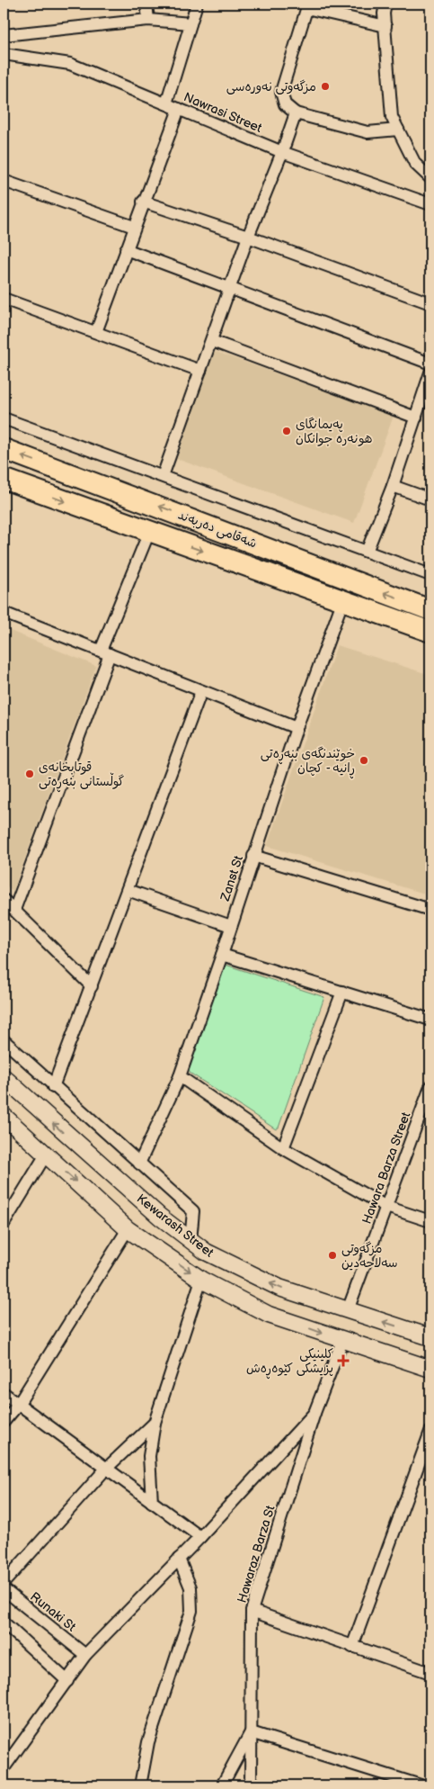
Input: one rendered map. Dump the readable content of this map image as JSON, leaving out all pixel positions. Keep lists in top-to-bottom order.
{
  "streets": {
    "highway": ["شەقامی دەربەند"],
    "main road": ["Kewarash Street"],
    "street": [
      "Nawrasi Street",
      "Zanst St",
      "Hawara Barza Street",
      "Hawaraz Barza St",
      "Runaki St"
    ]
  },
  "crossings": [
    ["شەقامی دەربەند", "Zanst St"],
    ["Hawara Barza Street", "Kewarash Street"]
  ],
  "places": {
    "other": [
      "مزگەوتی نەورەسی",
      "پەیمانگای هونەرە جوانکان",
      "خوێندنگەی بنەڕەتی ڕانیە - کچان",
      "قوتابخانه‌ی گوڵستانی بنه‌ڕه‌تی",
      "مزگەوتی سەلاحەدین"
    ],
    "health": ["كلینیكی پزیشكی كێوەڕەش"]
  }
}
